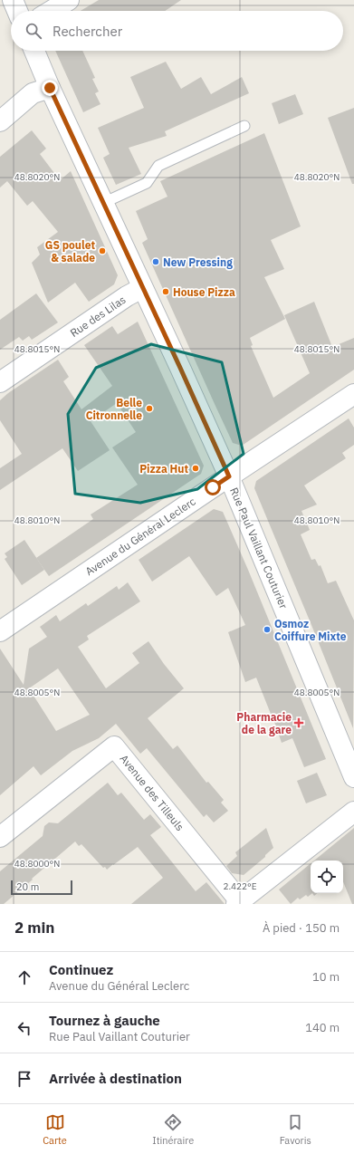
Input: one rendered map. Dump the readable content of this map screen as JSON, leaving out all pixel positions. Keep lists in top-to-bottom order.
{
  "streets": {
    "street": [
      "Rue des Lilas",
      "Avenue du Général Leclerc",
      "Rue Paul Vaillant Couturier",
      "Avenue des Tilleuls"
    ]
  },
  "crossings": [
    ["Rue des Lilas", "Rue Paul Vaillant Couturier"],
    ["Avenue du Général Leclerc", "Rue Paul Vaillant Couturier"]
  ],
  "places": {
    "other": [
      "GS poulet & salade",
      "New Pressing",
      "House Pizza",
      "Belle Citronnelle",
      "Pizza Hut",
      "Osmoz Coiffure Mixte"
    ],
    "health": ["Pharmacie de la gare"]
  },
  "scale_bar": "20 m",
  "page": {
    "search": "Rechercher",
    "scale": "20 m",
    "heading": ["2 min", "À pied · 150 m"],
    "list": [
      ["Continuez", "Avenue du Général Leclerc", "10 m"],
      ["Tournez à gauche", "Rue Paul Vaillant Couturier", "140 m"],
      "Arrivée à destination"
    ],
    "nav": ["Carte", "Itinéraire", "Favoris"]
  },
  "coordinates": [
    "48.8020°N",
    "48.8015°N",
    "48.8010°N",
    "48.8005°N",
    "48.8000°N",
    "2.422°E"
  ]
}
